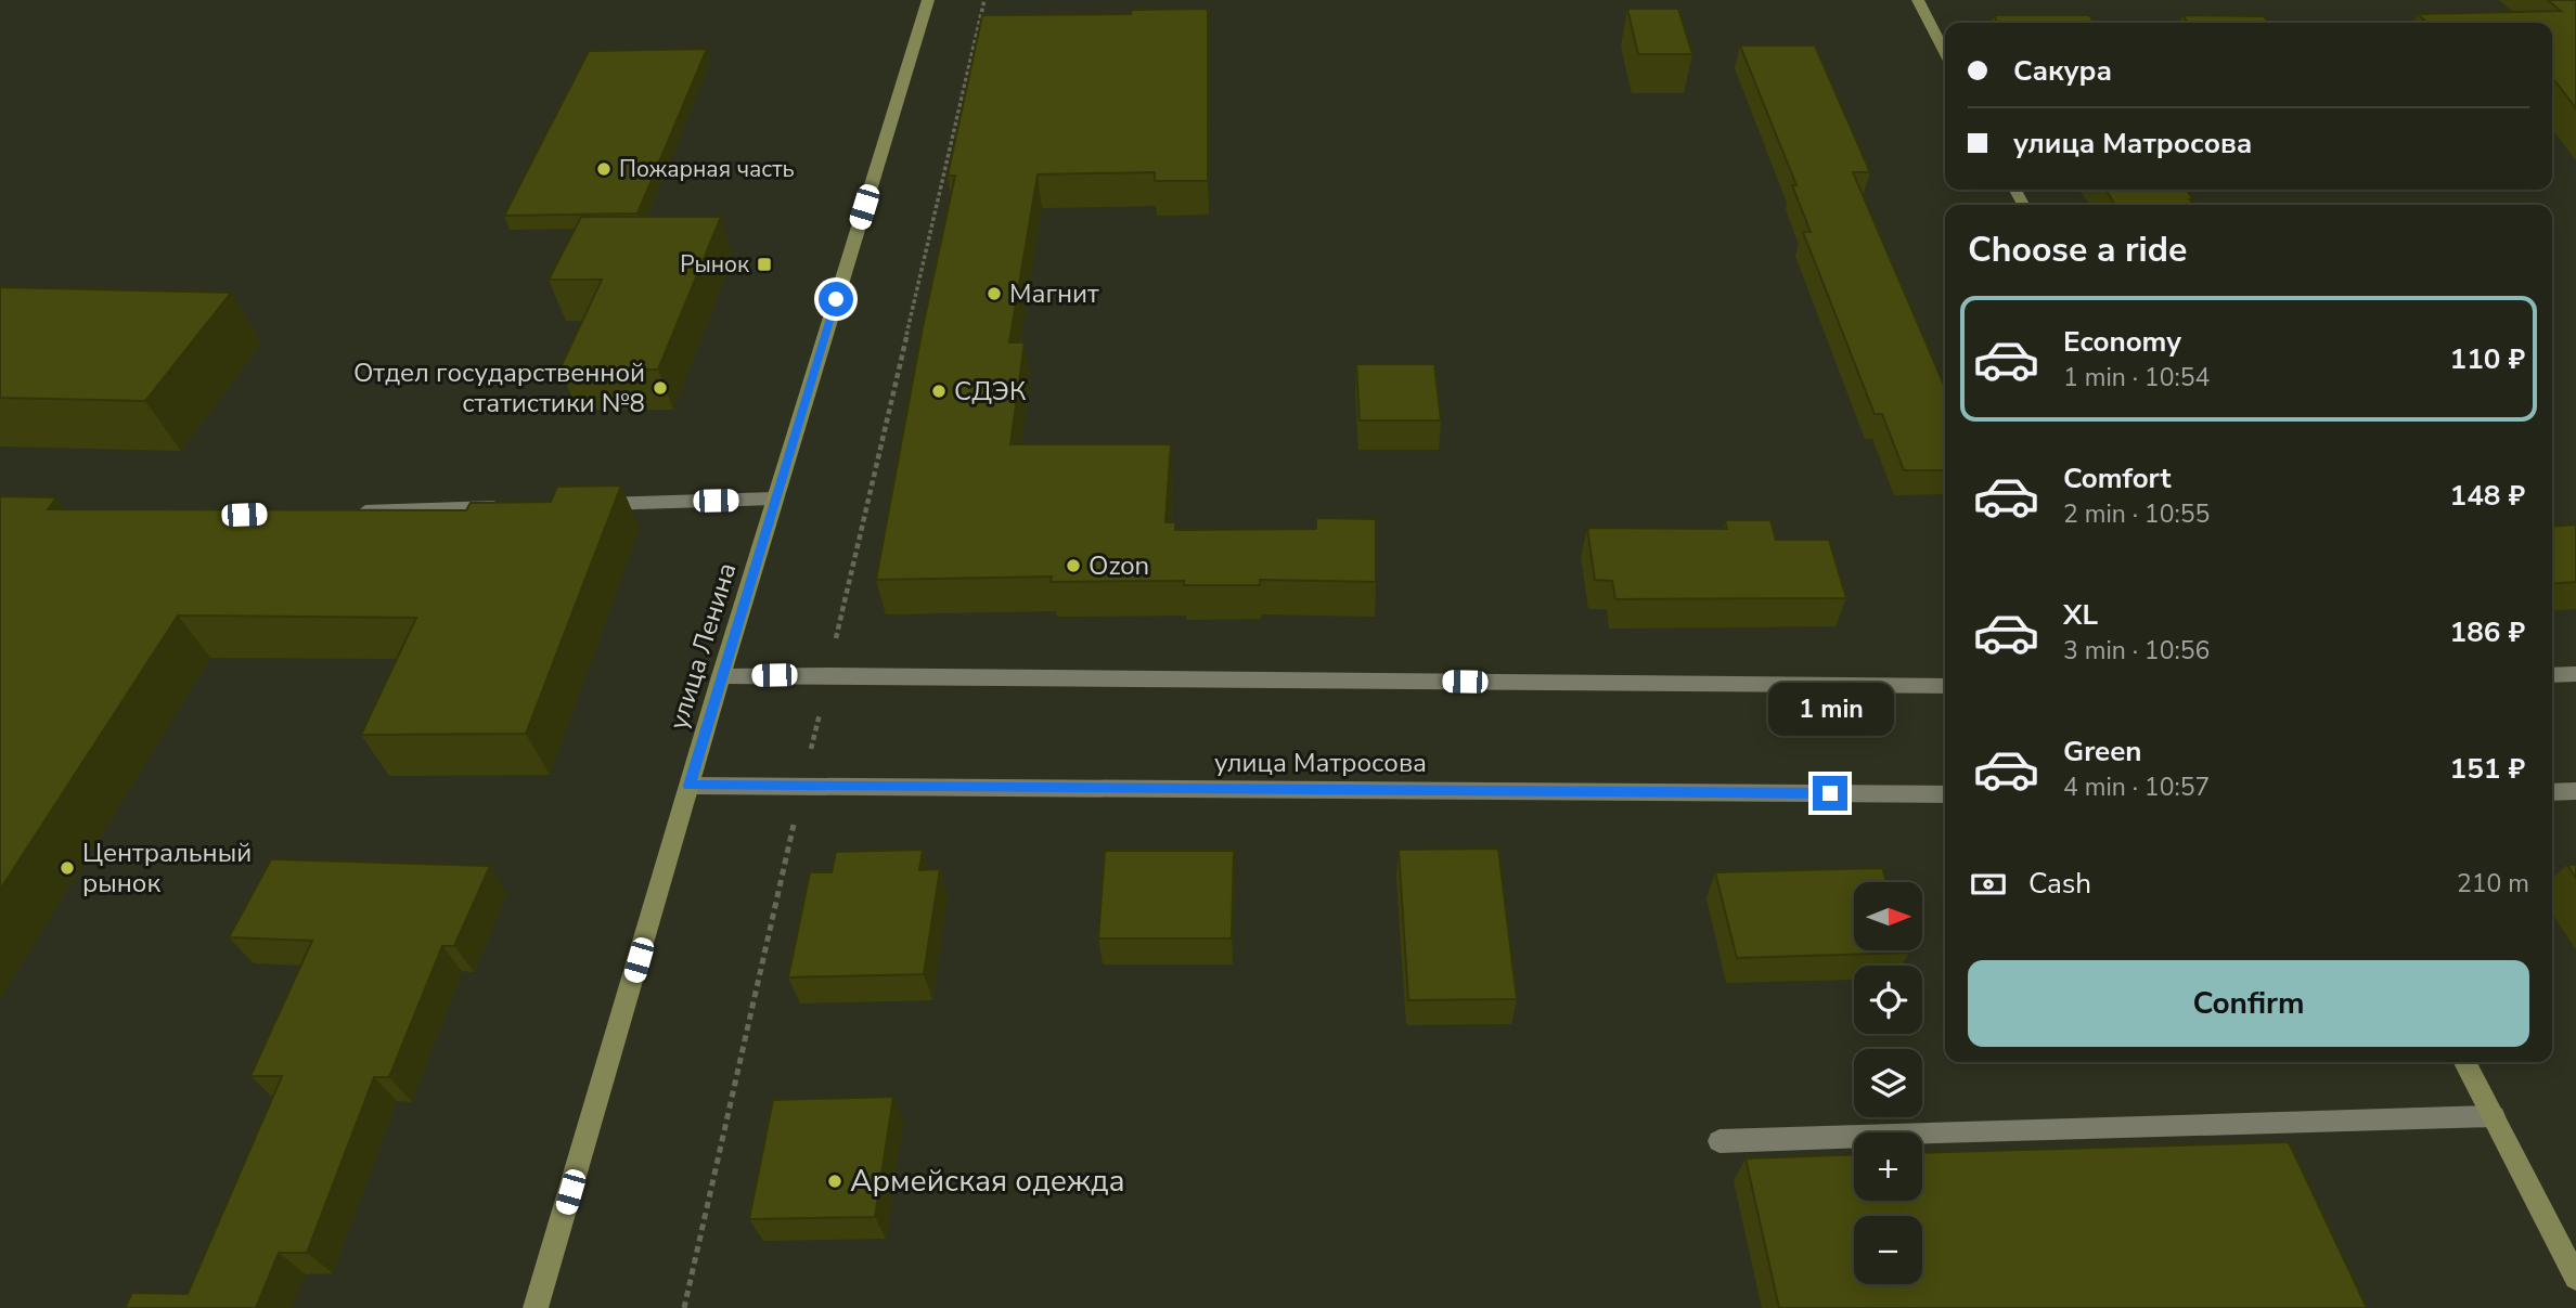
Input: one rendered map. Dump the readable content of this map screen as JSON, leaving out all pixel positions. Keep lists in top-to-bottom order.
{
  "streets": {
    "main road": ["улица Ленина"],
    "street": ["улица Матросова"]
  },
  "crossings": [
    ["улица Ленина", "улица Матросова"]
  ],
  "places": {
    "other": [
      "Пожарная часть",
      "Магнит",
      "Отдел государственной статистики №8",
      "СДЭК",
      "Ozon",
      "Центральный рынок",
      "Армейская одежда"
    ],
    "transit": ["Рынок"]
  },
  "north": "right",
  "page": {
    "banner": ["Сакура", "улица Матросова"],
    "heading": "Choose a ride",
    "list": [
      {
        "name": "Economy",
        "note": "1 min · 10:54",
        "value": "110 ₽"
      },
      {
        "name": "Comfort",
        "note": "2 min · 10:55",
        "value": "148 ₽"
      },
      {
        "name": "XL",
        "note": "3 min · 10:56",
        "value": "186 ₽"
      },
      {
        "name": "Green",
        "note": "4 min · 10:57",
        "value": "151 ₽"
      }
    ],
    "bubble": "1 min",
    "pay": ["Cash", "210 m"],
    "map_buttons": ["+", "−"],
    "buttons": "Confirm"
  }
}
